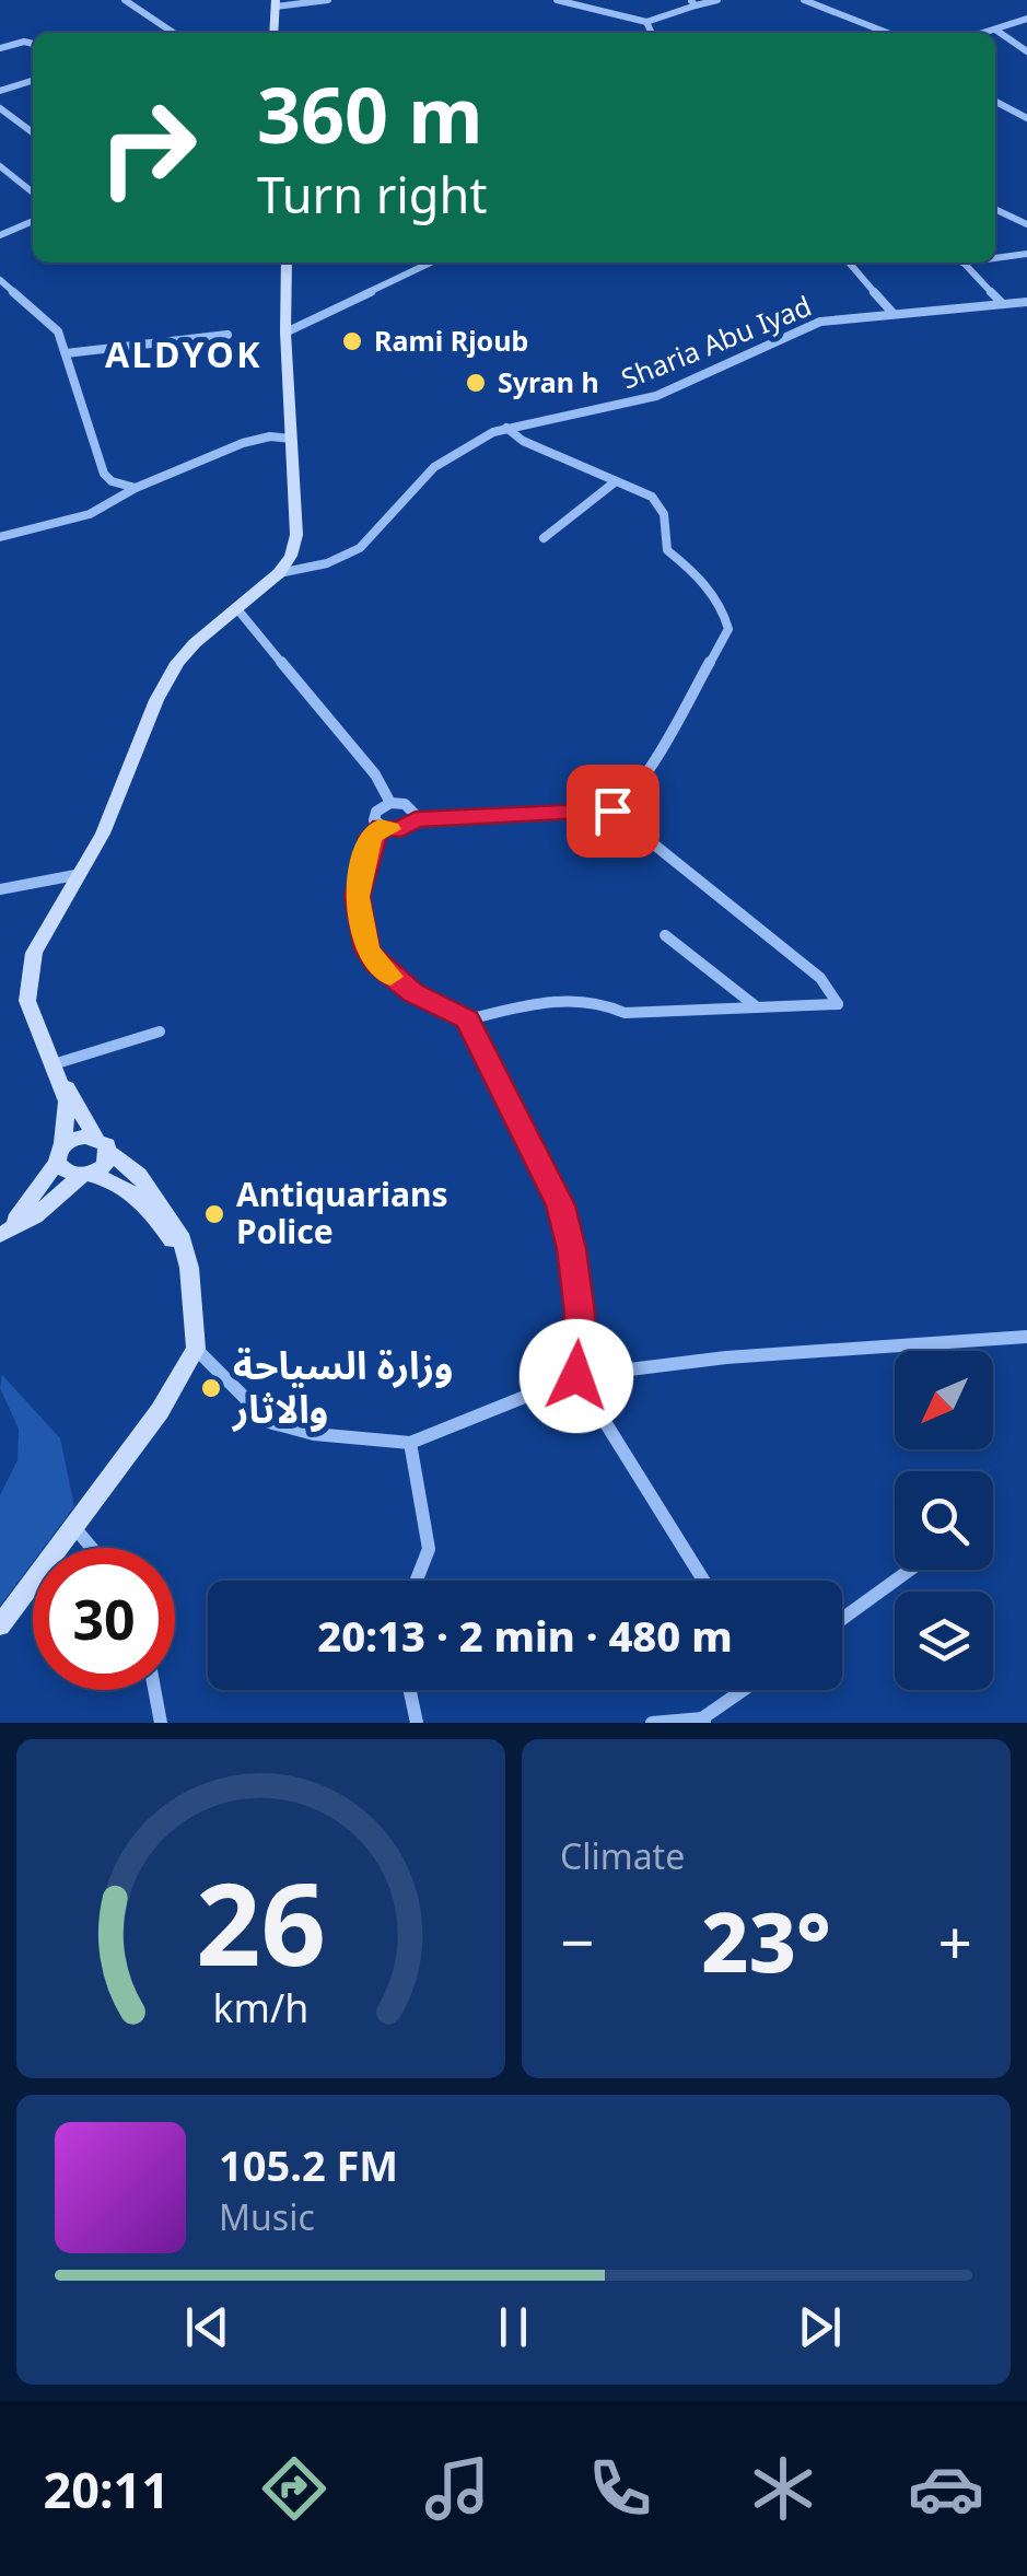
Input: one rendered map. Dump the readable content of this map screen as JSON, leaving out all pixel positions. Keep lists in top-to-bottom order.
{
  "streets": {
    "street": ["Sharia Abu Iyad"]
  },
  "districts": ["ALDYOK"],
  "places": [
    "Rami Rjoub",
    "Syran h",
    "Antiquarians Police",
    "وزارة السياحة والاثار"
  ],
  "north": "bottom left",
  "page": {
    "turn": ["360 m", "Turn right"],
    "limit": "30",
    "trip": "20:13 · 2 min · 480 m",
    "tile": "Climate",
    "heat": ["−", "23°", "+"],
    "song": ["105.2 FM", "Music"],
    "tabs": "20:11",
    "gauge": ["26", "km/h"]
  }
}
